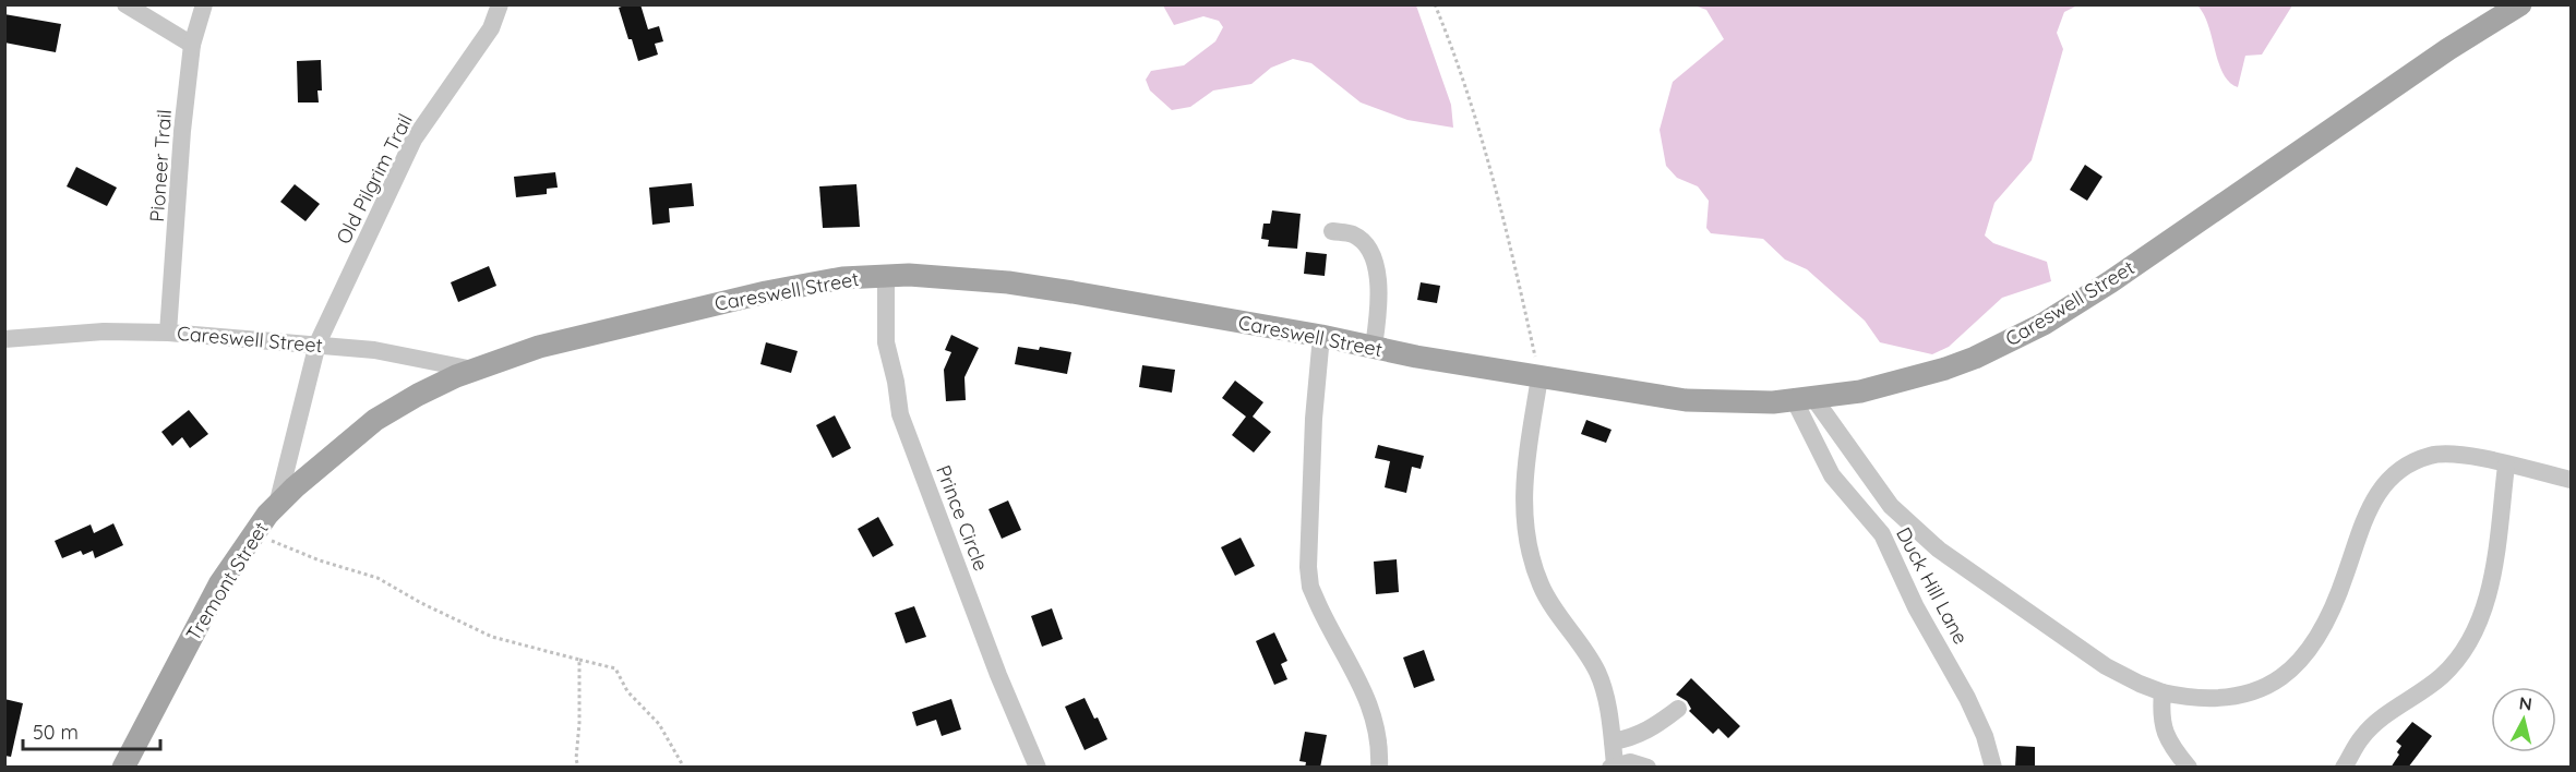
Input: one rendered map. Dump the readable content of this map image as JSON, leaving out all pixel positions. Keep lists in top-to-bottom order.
{
  "streets": {
    "main road": ["Careswell Street", "Tremont Street"],
    "street": [
      "Pioneer Trail",
      "Old Pilgrim Trail",
      "Prince Circle",
      "Duck Hill Lane"
    ]
  },
  "crossings": [
    ["Pioneer Trail", "Careswell Street"],
    ["Old Pilgrim Trail", "Careswell Street"],
    ["Old Pilgrim Trail", "Tremont Street"],
    ["Careswell Street", "Prince Circle"],
    ["Careswell Street", "Tremont Street"],
    ["Careswell Street", "Duck Hill Lane"]
  ],
  "scale_bar": "50 m",
  "north": "top"
}
